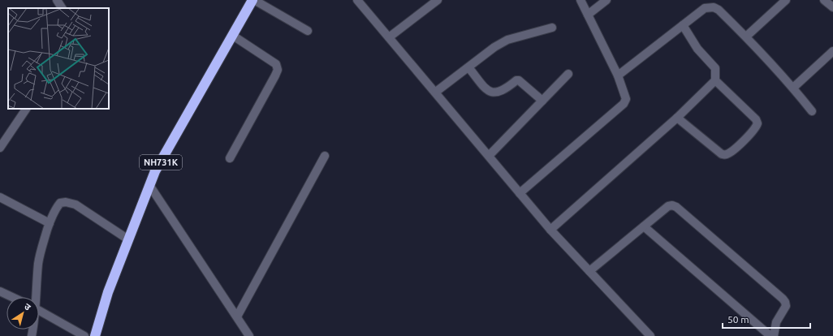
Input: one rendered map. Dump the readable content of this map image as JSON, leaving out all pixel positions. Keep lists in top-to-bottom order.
{
  "streets": {
    "highway": ["NH731K"]
  },
  "scale_bar": "50 m",
  "north": "top right"
}
